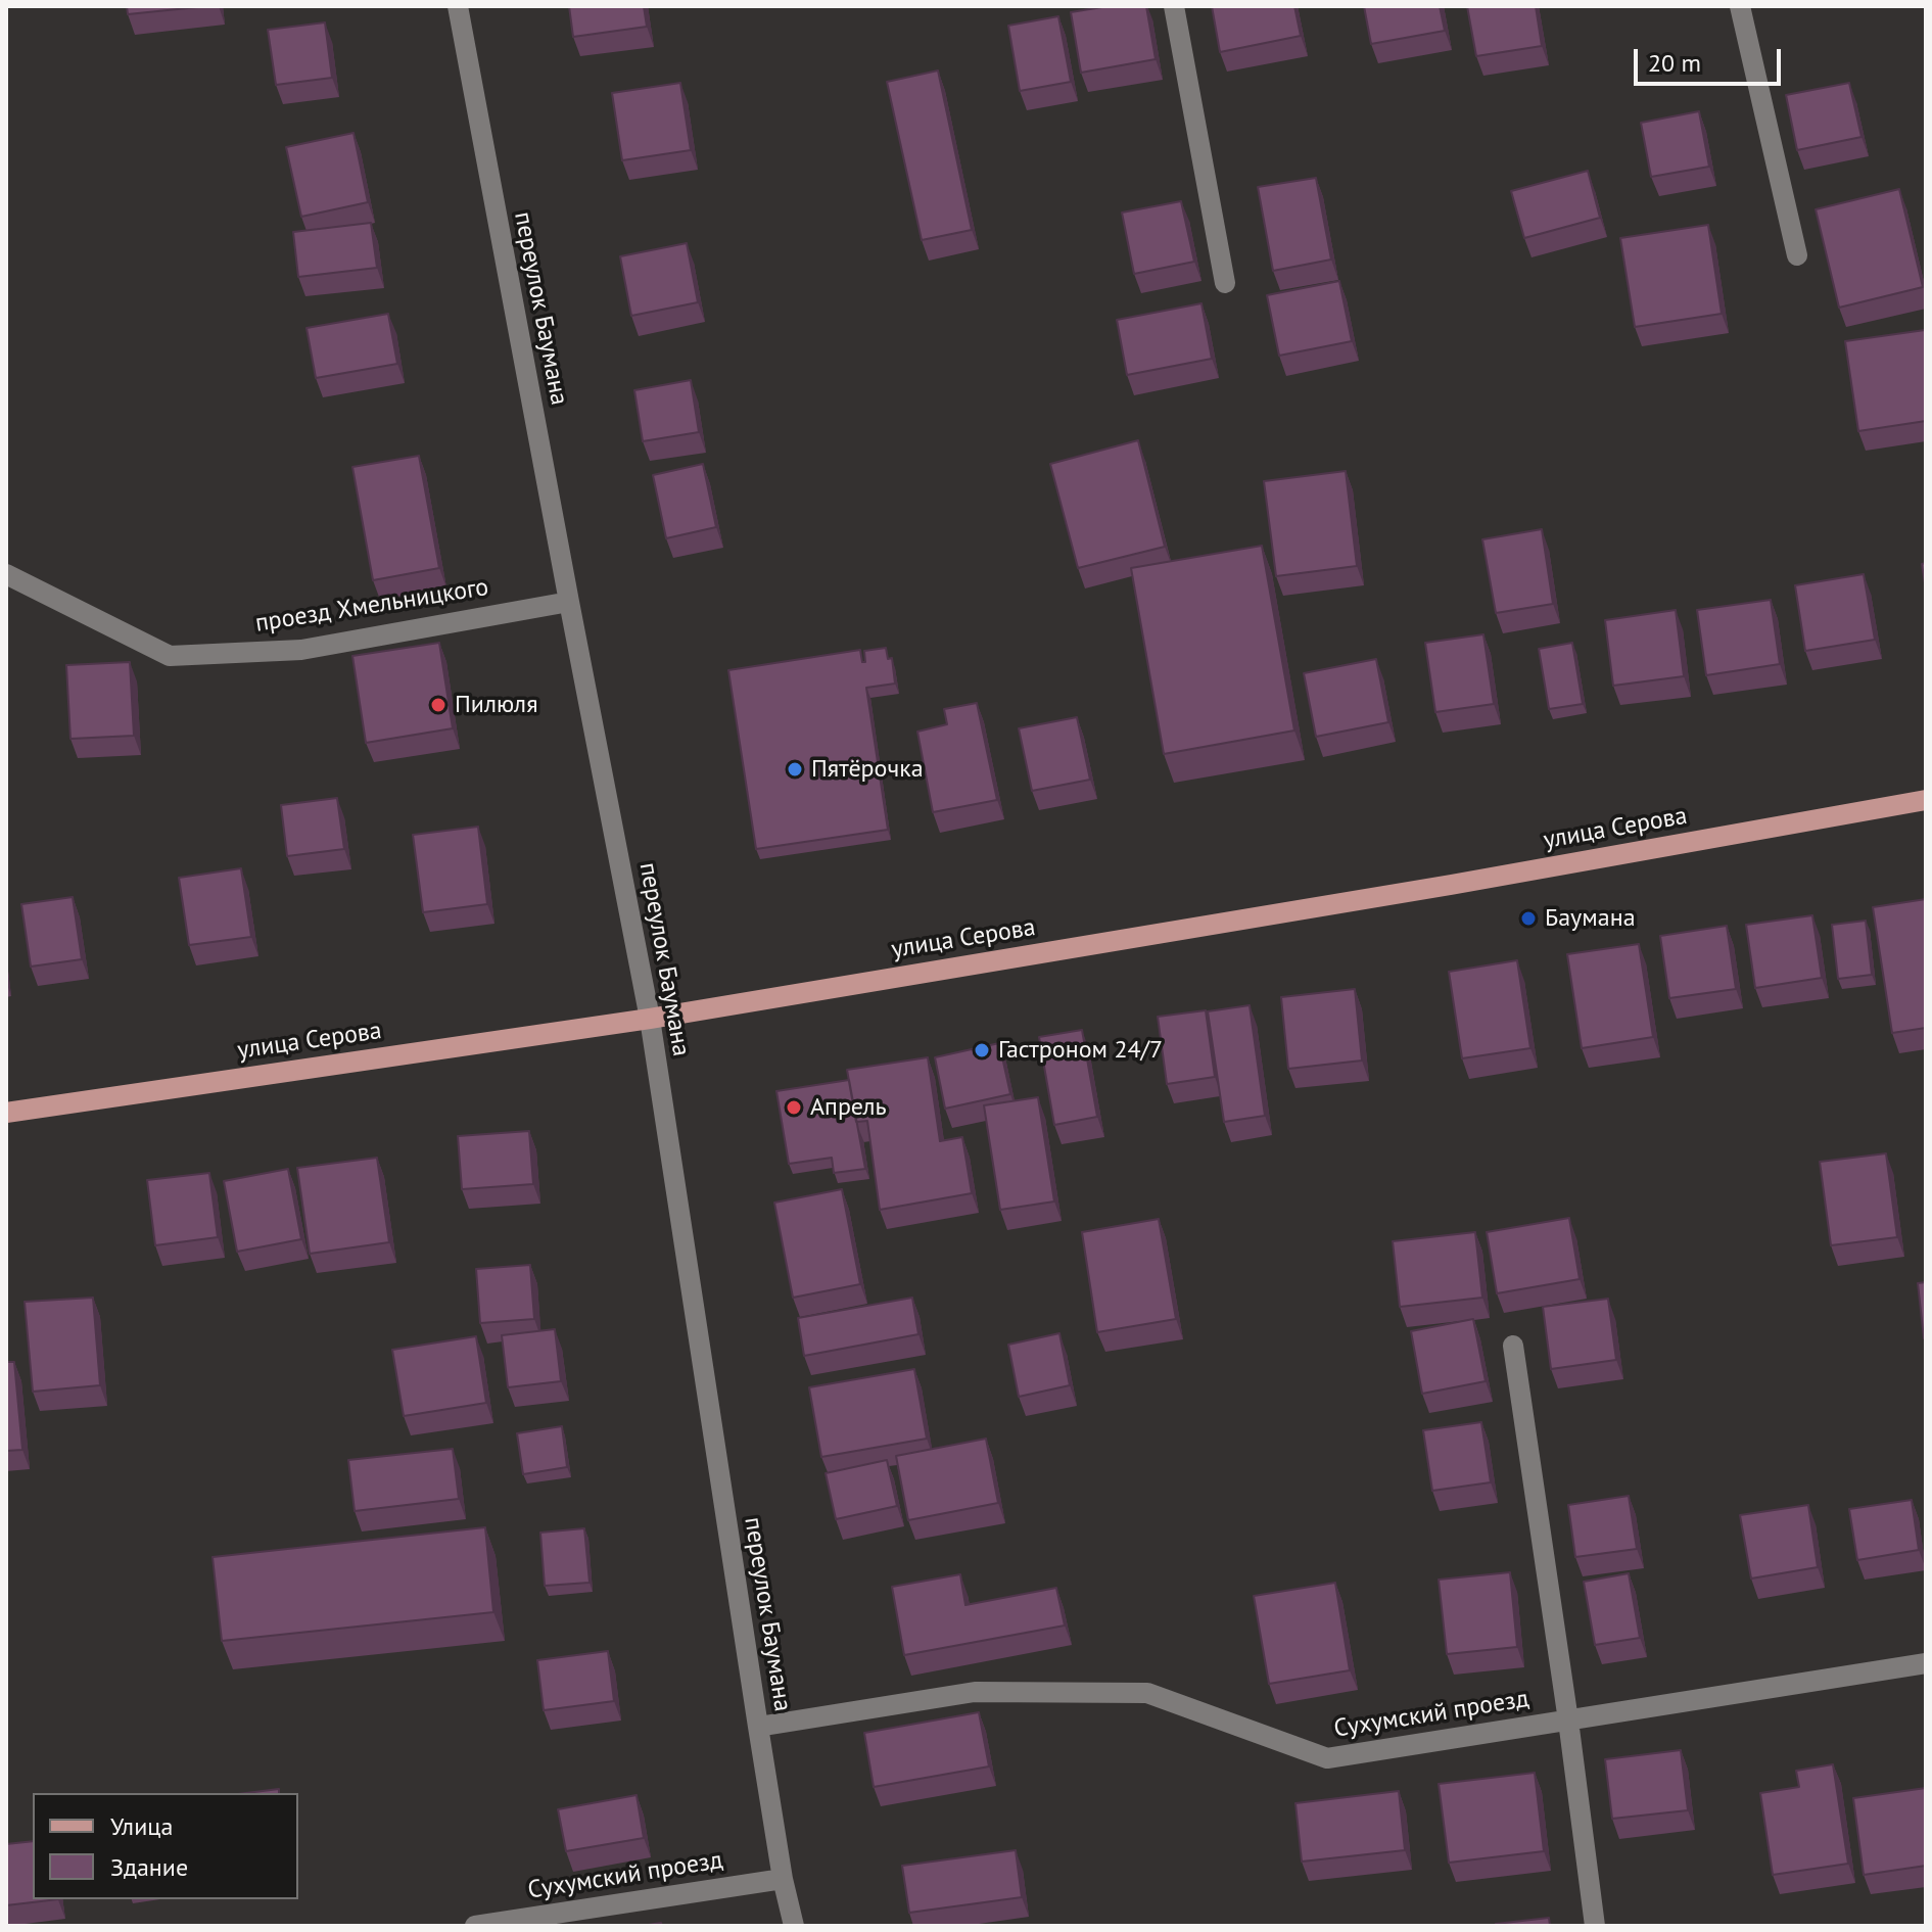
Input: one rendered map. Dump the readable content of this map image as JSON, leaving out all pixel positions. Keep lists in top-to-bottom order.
{
  "streets": {
    "main road": ["улица Серова"],
    "street": ["переулок Баумана", "проезд Хмельницкого", "Сухумский проезд"]
  },
  "crossings": [
    ["переулок Баумана", "проезд Хмельницкого"],
    ["переулок Баумана", "улица Серова"],
    ["переулок Баумана", "Сухумский проезд"]
  ],
  "places": [
    "Пилюля",
    "Пятёрочка",
    "Баумана",
    "Гастроном 24/7",
    "Апрель"
  ],
  "legend": ["Улица", "Здание"],
  "scale_bar": "20 m"
}
